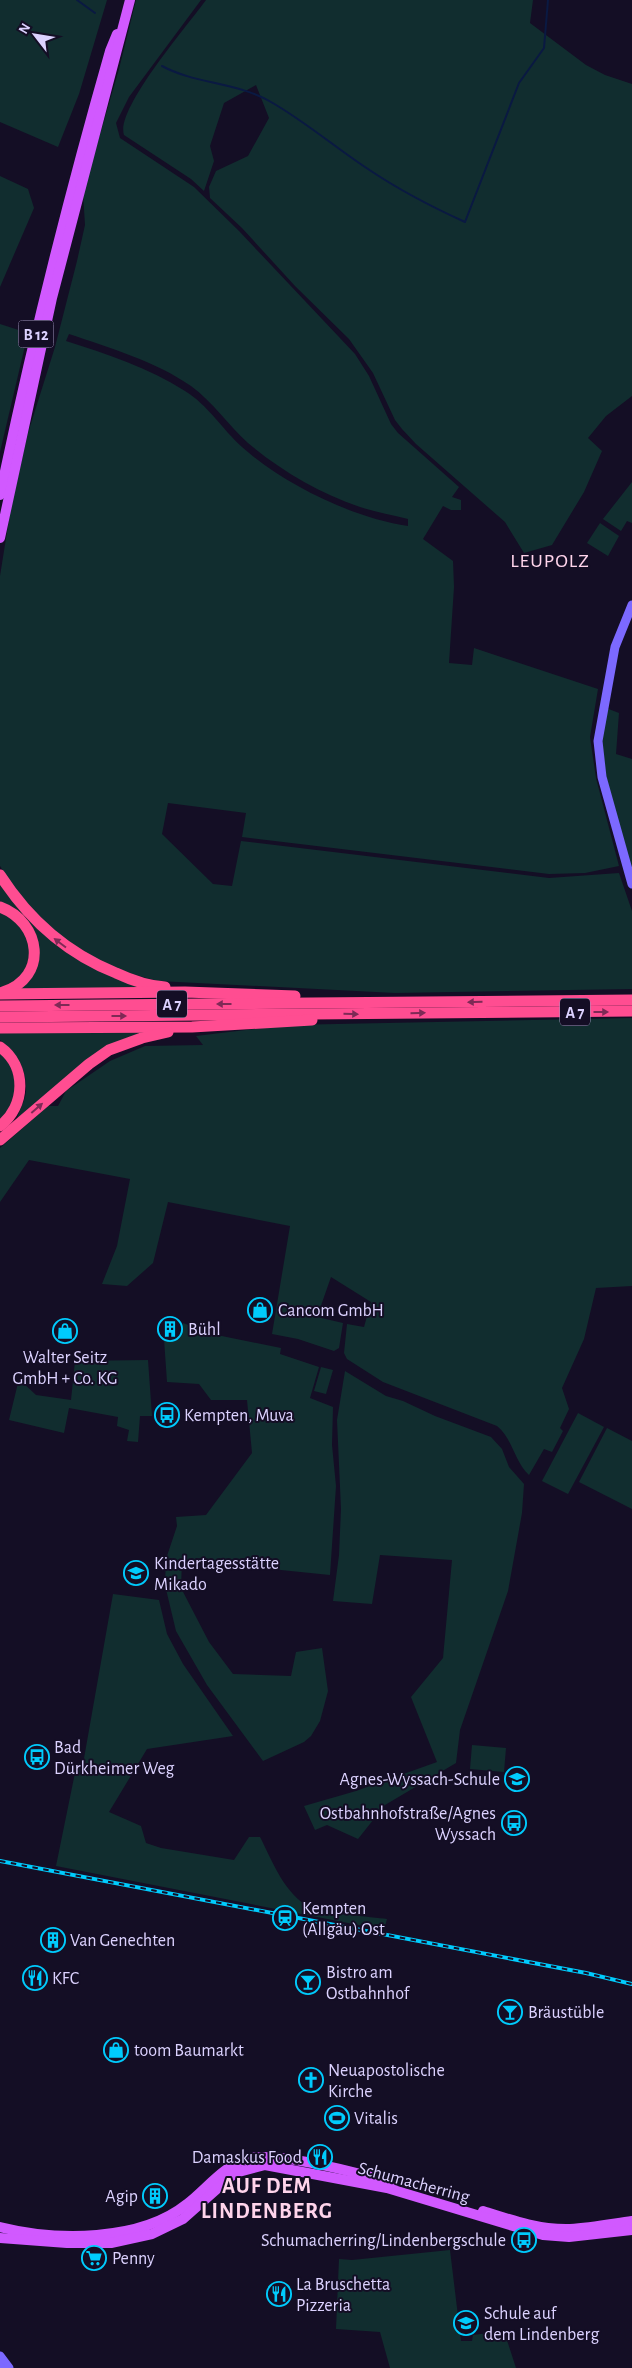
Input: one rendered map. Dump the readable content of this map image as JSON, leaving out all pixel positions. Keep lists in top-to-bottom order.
{
  "streets": {
    "highway": ["A 7"],
    "main road": ["B 12", "Schumacherring"]
  },
  "districts": ["LEUPOLZ", "AUF DEM LINDENBERG"],
  "places": {
    "shop": ["Cancom GmbH", "Walter Seitz GmbH + Co. KG", "toom Baumarkt"],
    "building": ["Bühl", "Van Genechten", "Agip"],
    "bus stop": [
      "Kempten, Muva",
      "Bad Dürkheimer Weg",
      "Ostbahnhofstraße/Agnes Wyssach",
      "Schumacherring/Lindenbergschule"
    ],
    "school or university": ["Kindertagesstätte Mikado", "Agnes-Wyssach-Schule", "Schule auf dem Lindenberg"],
    "station": ["Kempten (Allgäu) Ost"],
    "restaurant": ["KFC", "Damaskus Food", "La Bruschetta Pizzeria"],
    "bar": ["Bistro am Ostbahnhof", "Bräustüble"],
    "church": ["Neuapostolische Kirche"],
    "sports": ["Vitalis"],
    "supermarket": ["Penny"]
  },
  "north": "top left"
}
